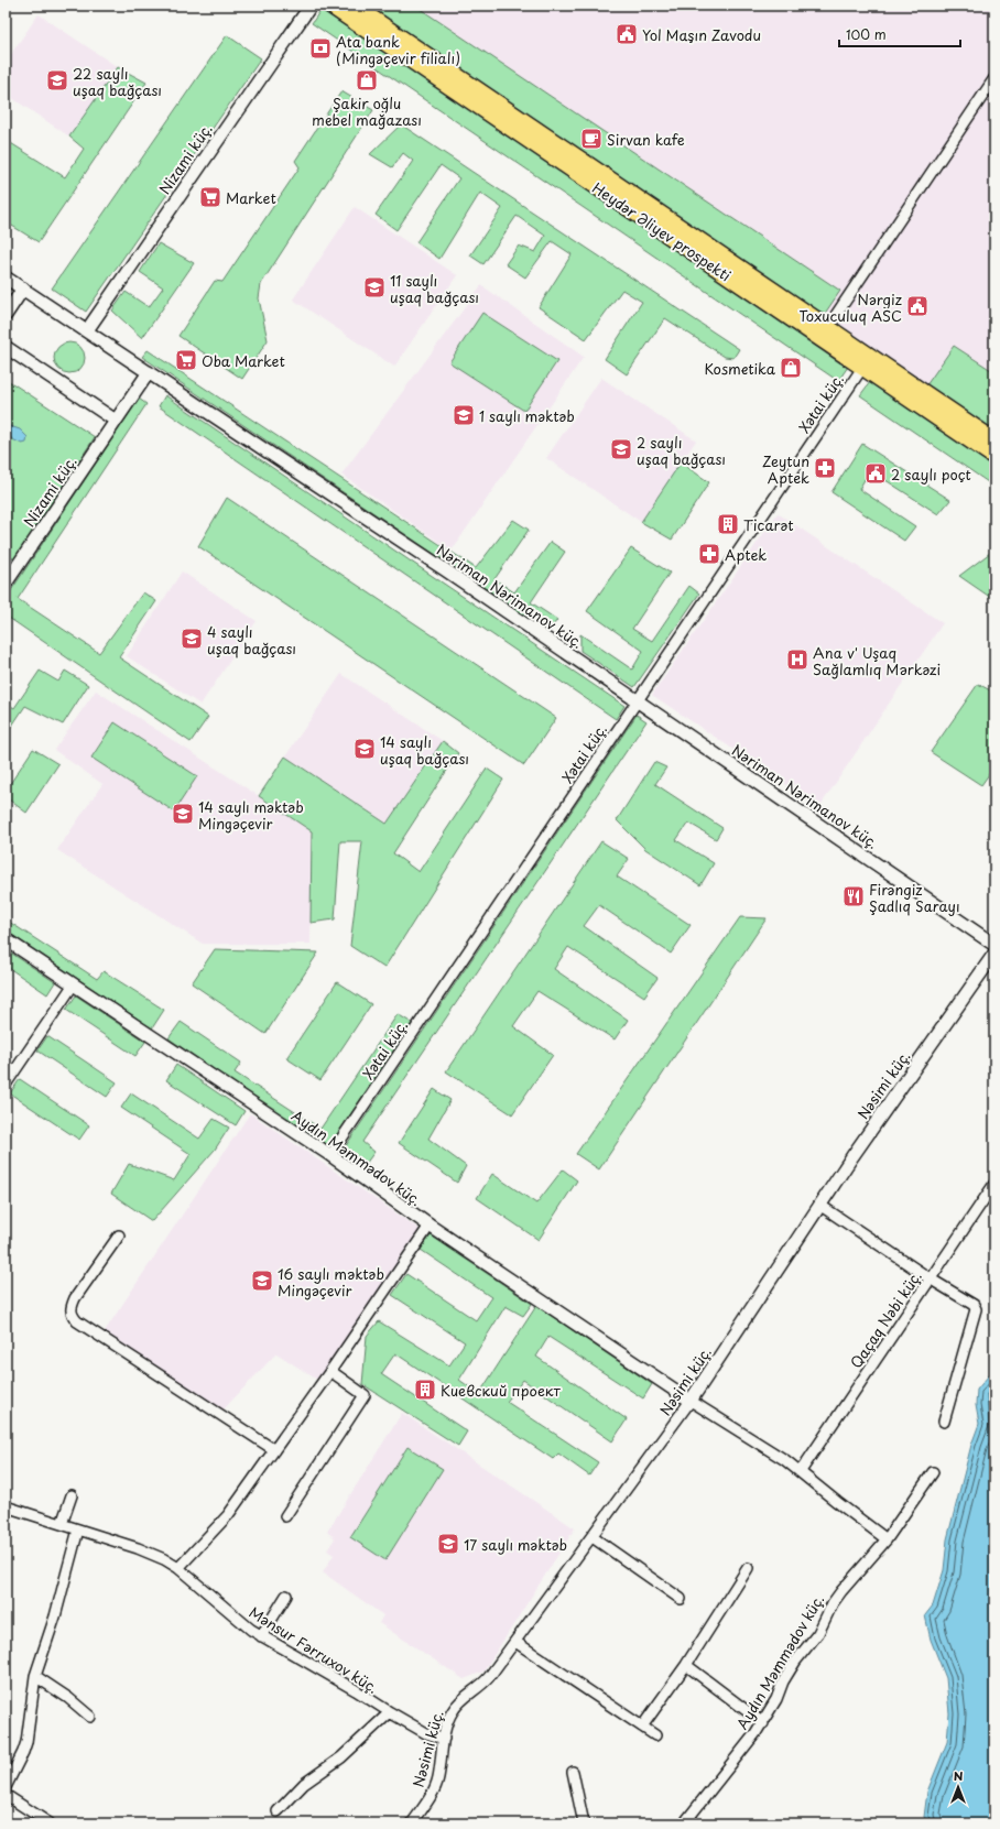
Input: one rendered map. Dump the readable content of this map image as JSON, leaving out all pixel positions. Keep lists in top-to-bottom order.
{
  "streets": {
    "main road": ["Heydər Əliyev prospekti"],
    "street": [
      "Nizami küç.",
      "Xətai küç.",
      "Nəriman Nərimanov küç.",
      "Nəsimi küç.",
      "Aydın Məmmədov küç.",
      "Qaçaq Nəbi küç.",
      "Mənsur Fərruxov küç."
    ]
  },
  "crossings": [
    ["Nizami küç.", "Nəriman Nərimanov küç."],
    ["Heydər Əliyev prospekti", "Xətai küç."],
    ["Xətai küç.", "Nəriman Nərimanov küç."],
    ["Xətai küç.", "Aydın Məmmədov küç."],
    ["Nəsimi küç.", "Aydın Məmmədov küç."],
    ["Nəsimi küç.", "Mənsur Fərruxov küç."]
  ],
  "places": {
    "public building": ["Yol Maşın Zavodu", "Nərgiz Toxuculuq ASC", "2 saylı poçt"],
    "bank": ["Ata bank (Mingəçevir filialı)"],
    "school or university": [
      "22 saylı uşaq bağçası",
      "11 saylı uşaq bağçası",
      "1 saylı məktəb",
      "2 saylı uşaq bağçası",
      "4 saylı uşaq bağçası",
      "14 saylı uşaq bağçası",
      "14 saylı məktəb Mingəçevir",
      "16 saylı məktəb Mingəçevir",
      "17 saylı məktəb"
    ],
    "shop": ["Şakir oğlu mebel mağazası", "Kosmetika"],
    "cafe": ["Sirvan kafe"],
    "supermarket": ["Market", "Oba Market"],
    "pharmacy": ["Zeytun Aptek", "Aptek"],
    "building": ["Ticarət", "Киевский проект"],
    "hospital": ["Ana v' Uşaq Sağlamlıq Mərkəzi"],
    "restaurant": ["Firəngiz Şadlıq Sarayı"]
  },
  "scale_bar": "100 m",
  "north": "top"
}
